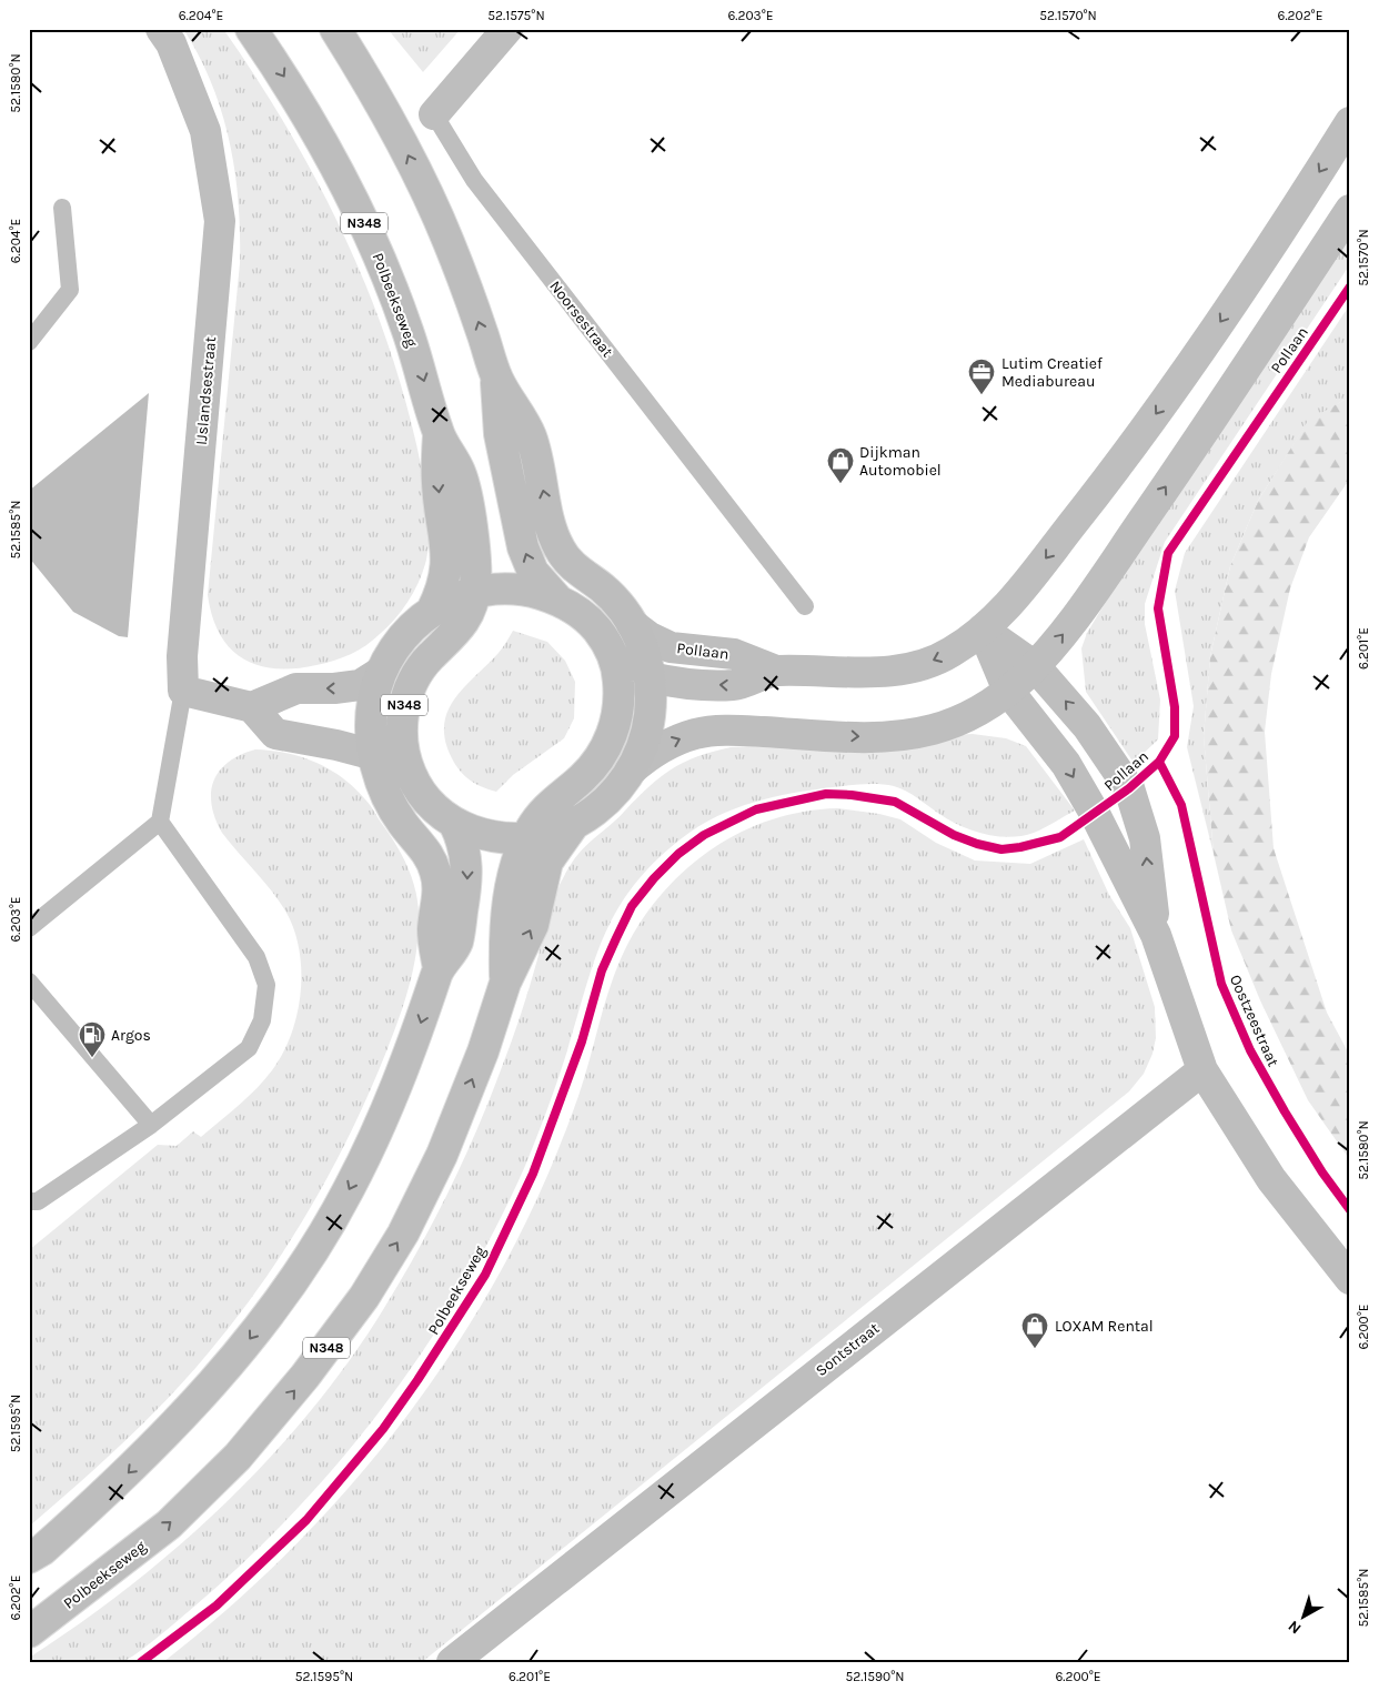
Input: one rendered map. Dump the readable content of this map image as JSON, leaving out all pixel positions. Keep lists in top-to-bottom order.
{
  "streets": {
    "main road": ["N348", "Polbeekseweg"],
    "street": [
      "Noorsestraat",
      "Pollaan",
      "IJslandsestraat",
      "Sontstraat"
    ],
    "cycle path": ["Oostzeestraat"]
  },
  "crossings": [
    ["N348", "Polbeekseweg"],
    ["N348", "Pollaan"]
  ],
  "places": {
    "office": ["Lutim Creatief Mediabureau"],
    "shop": ["Dijkman Automobiel", "LOXAM Rental"],
    "fuel station": ["Argos"]
  },
  "north": "bottom left",
  "coordinates": [
    "6.204°E",
    "52.1575°N",
    "6.203°E",
    "52.1570°N",
    "6.202°E",
    "52.1580°N",
    "52.1585°N",
    "6.201°E",
    "6.200°E",
    "52.1595°N",
    "52.1590°N"
  ]
}
